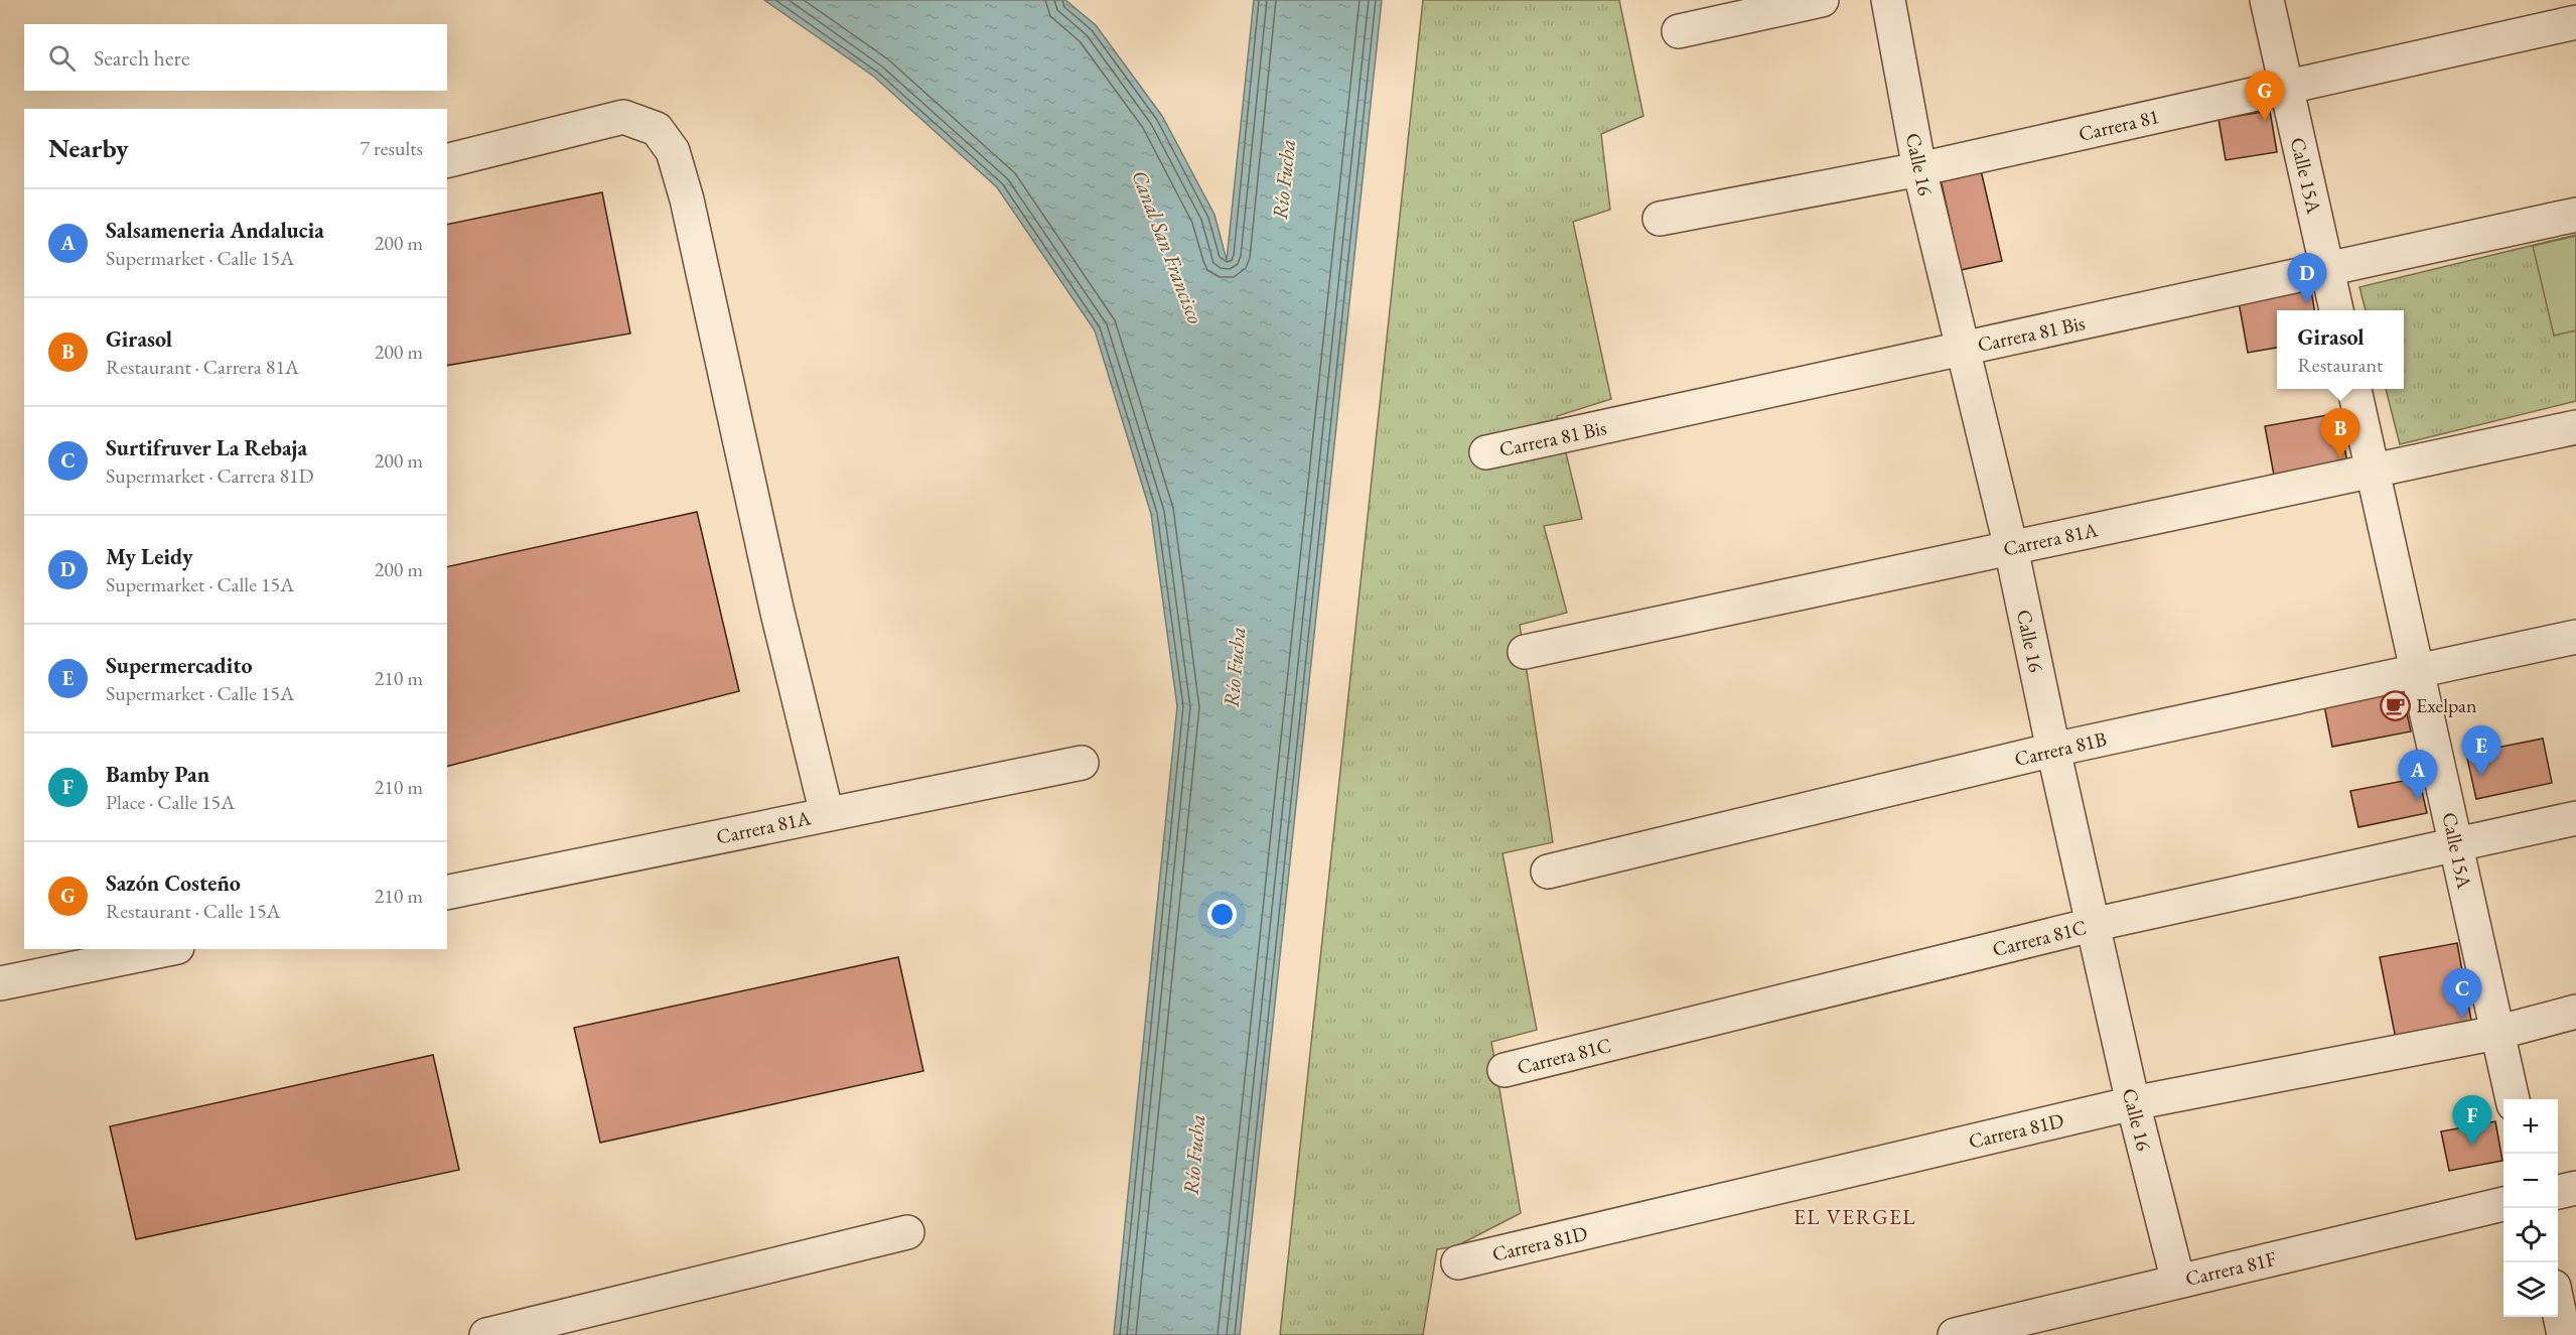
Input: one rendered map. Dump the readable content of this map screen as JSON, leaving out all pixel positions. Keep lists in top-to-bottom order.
{
  "streets": {
    "street": [
      "Carrera 81",
      "Calle 16",
      "Calle 15A",
      "Carrera 81 Bis",
      "Carrera 81A",
      "Carrera 81B",
      "Carrera 81C",
      "Carrera 81D",
      "Carrera 81F"
    ]
  },
  "crossings": [
    ["Carrera 81", "Calle 16"],
    ["Carrera 81", "Calle 15A"],
    ["Calle 16", "Carrera 81 Bis"],
    ["Calle 16", "Carrera 81A"],
    ["Calle 16", "Carrera 81B"],
    ["Calle 16", "Carrera 81C"],
    ["Calle 16", "Carrera 81D"],
    ["Calle 16", "Carrera 81F"],
    ["Calle 15A", "Carrera 81 Bis"],
    ["Calle 15A", "Carrera 81A"],
    ["Calle 15A", "Carrera 81B"],
    ["Calle 15A", "Carrera 81C"],
    ["Calle 15A", "Carrera 81D"]
  ],
  "districts": ["EL VERGEL"],
  "water": ["Río Fucha", "Canal San Francisco"],
  "places": {
    "cafe": ["Exelpan"]
  },
  "page": {
    "search": "Search here",
    "pins": [
      "G",
      "D",
      "B",
      "E",
      "A",
      "C",
      "F"
    ],
    "heading": ["Nearby", "7 results"],
    "list": [
      {
        "mark": "A",
        "name": "Salsameneria Andalucia",
        "note": "Supermarket · Calle 15A",
        "value": "200 m"
      },
      {
        "mark": "B",
        "name": "Girasol",
        "note": "Restaurant · Carrera 81A",
        "value": "200 m"
      },
      {
        "mark": "C",
        "name": "Surtifruver La Rebaja",
        "note": "Supermarket · Carrera 81D",
        "value": "200 m"
      },
      {
        "mark": "D",
        "name": "My Leidy",
        "note": "Supermarket · Calle 15A",
        "value": "200 m"
      },
      {
        "mark": "E",
        "name": "Supermercadito",
        "note": "Supermarket · Calle 15A",
        "value": "210 m"
      },
      {
        "mark": "F",
        "name": "Bamby Pan",
        "note": "Place · Calle 15A",
        "value": "210 m"
      },
      {
        "mark": "G",
        "name": "Sazón Costeño",
        "note": "Restaurant · Calle 15A",
        "value": "210 m"
      }
    ],
    "popup": ["Girasol", "Restaurant"],
    "map_buttons": ["+", "−"]
  }
}
